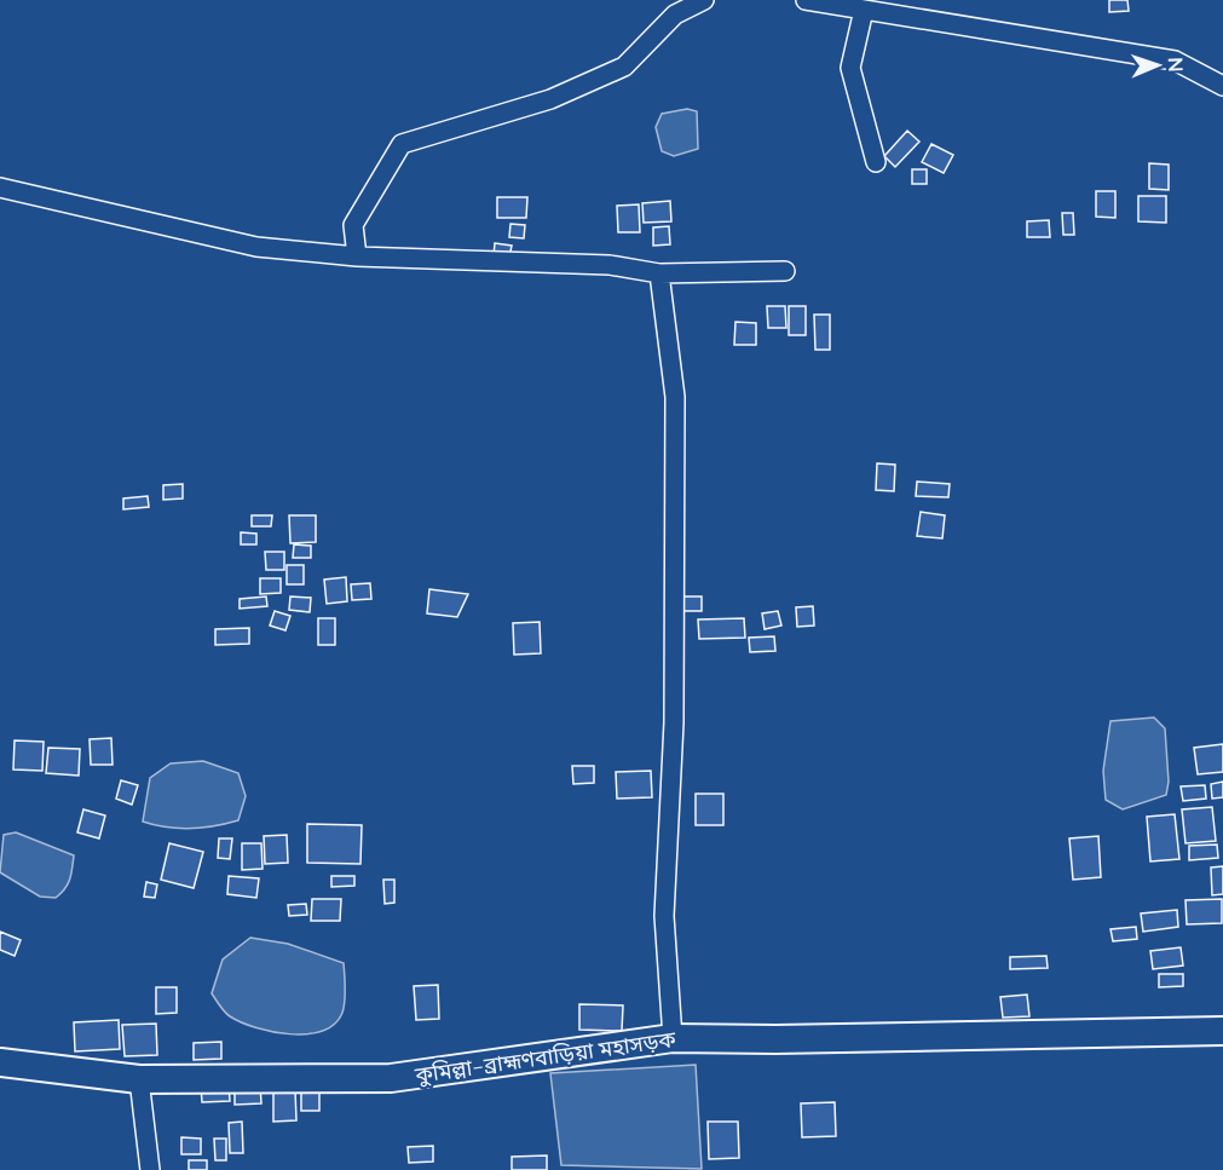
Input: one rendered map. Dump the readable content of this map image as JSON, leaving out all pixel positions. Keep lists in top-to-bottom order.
{
  "streets": {
    "highway": ["কুমিল্লা–ব্রাহ্মণবাড়িয়া মহাসড়ক"]
  },
  "north": "right"
}
